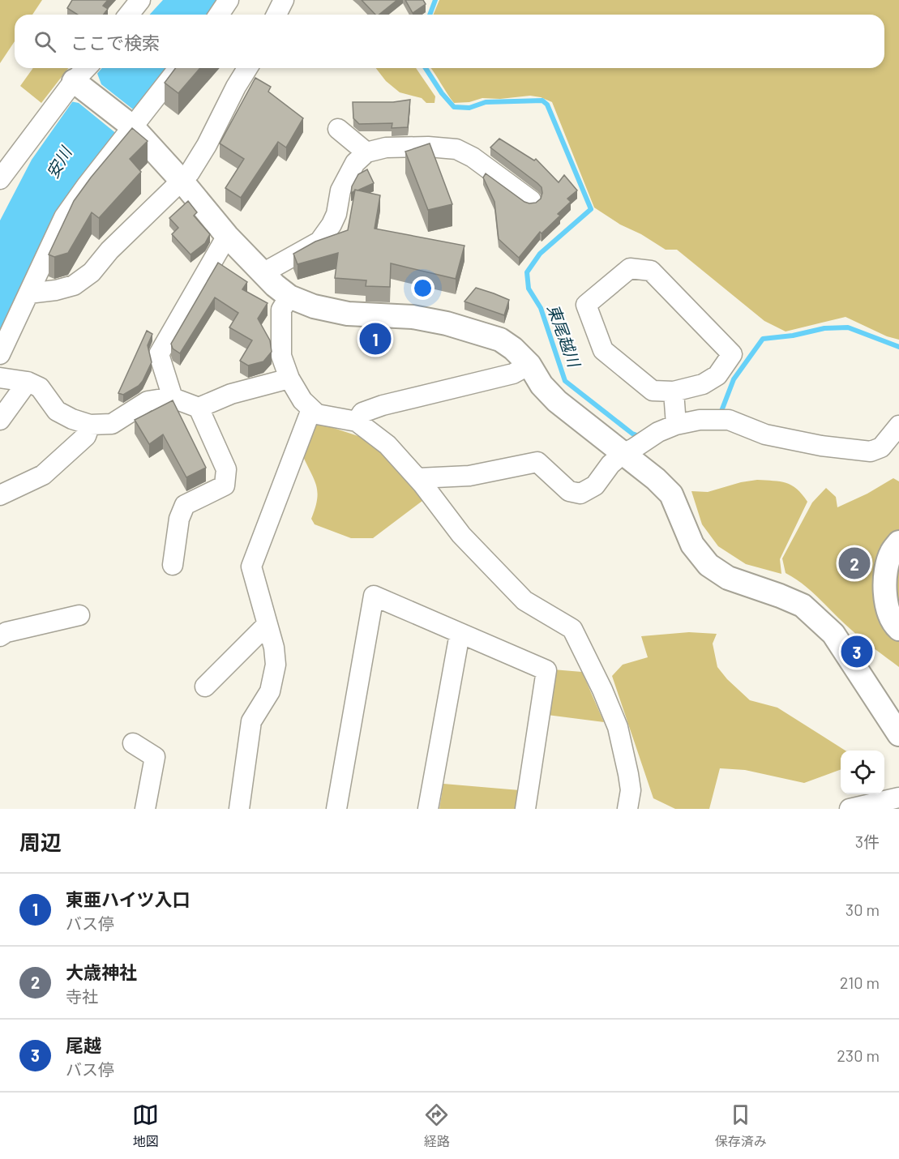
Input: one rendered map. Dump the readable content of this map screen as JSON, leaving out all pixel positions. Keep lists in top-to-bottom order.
{
  "water": ["安川", "東尾越川"],
  "page": {
    "search": "ここで検索",
    "pins": ["1", "2", "3"],
    "heading": ["周辺", "3件"],
    "list": [
      {
        "mark": "1",
        "name": "東亜ハイツ入口",
        "note": "バス停",
        "value": "30 m"
      },
      {
        "mark": "2",
        "name": "大歳神社",
        "note": "寺社",
        "value": "210 m"
      },
      {
        "mark": "3",
        "name": "尾越",
        "note": "バス停",
        "value": "230 m"
      }
    ],
    "nav": ["地図", "経路", "保存済み"]
  }
}
